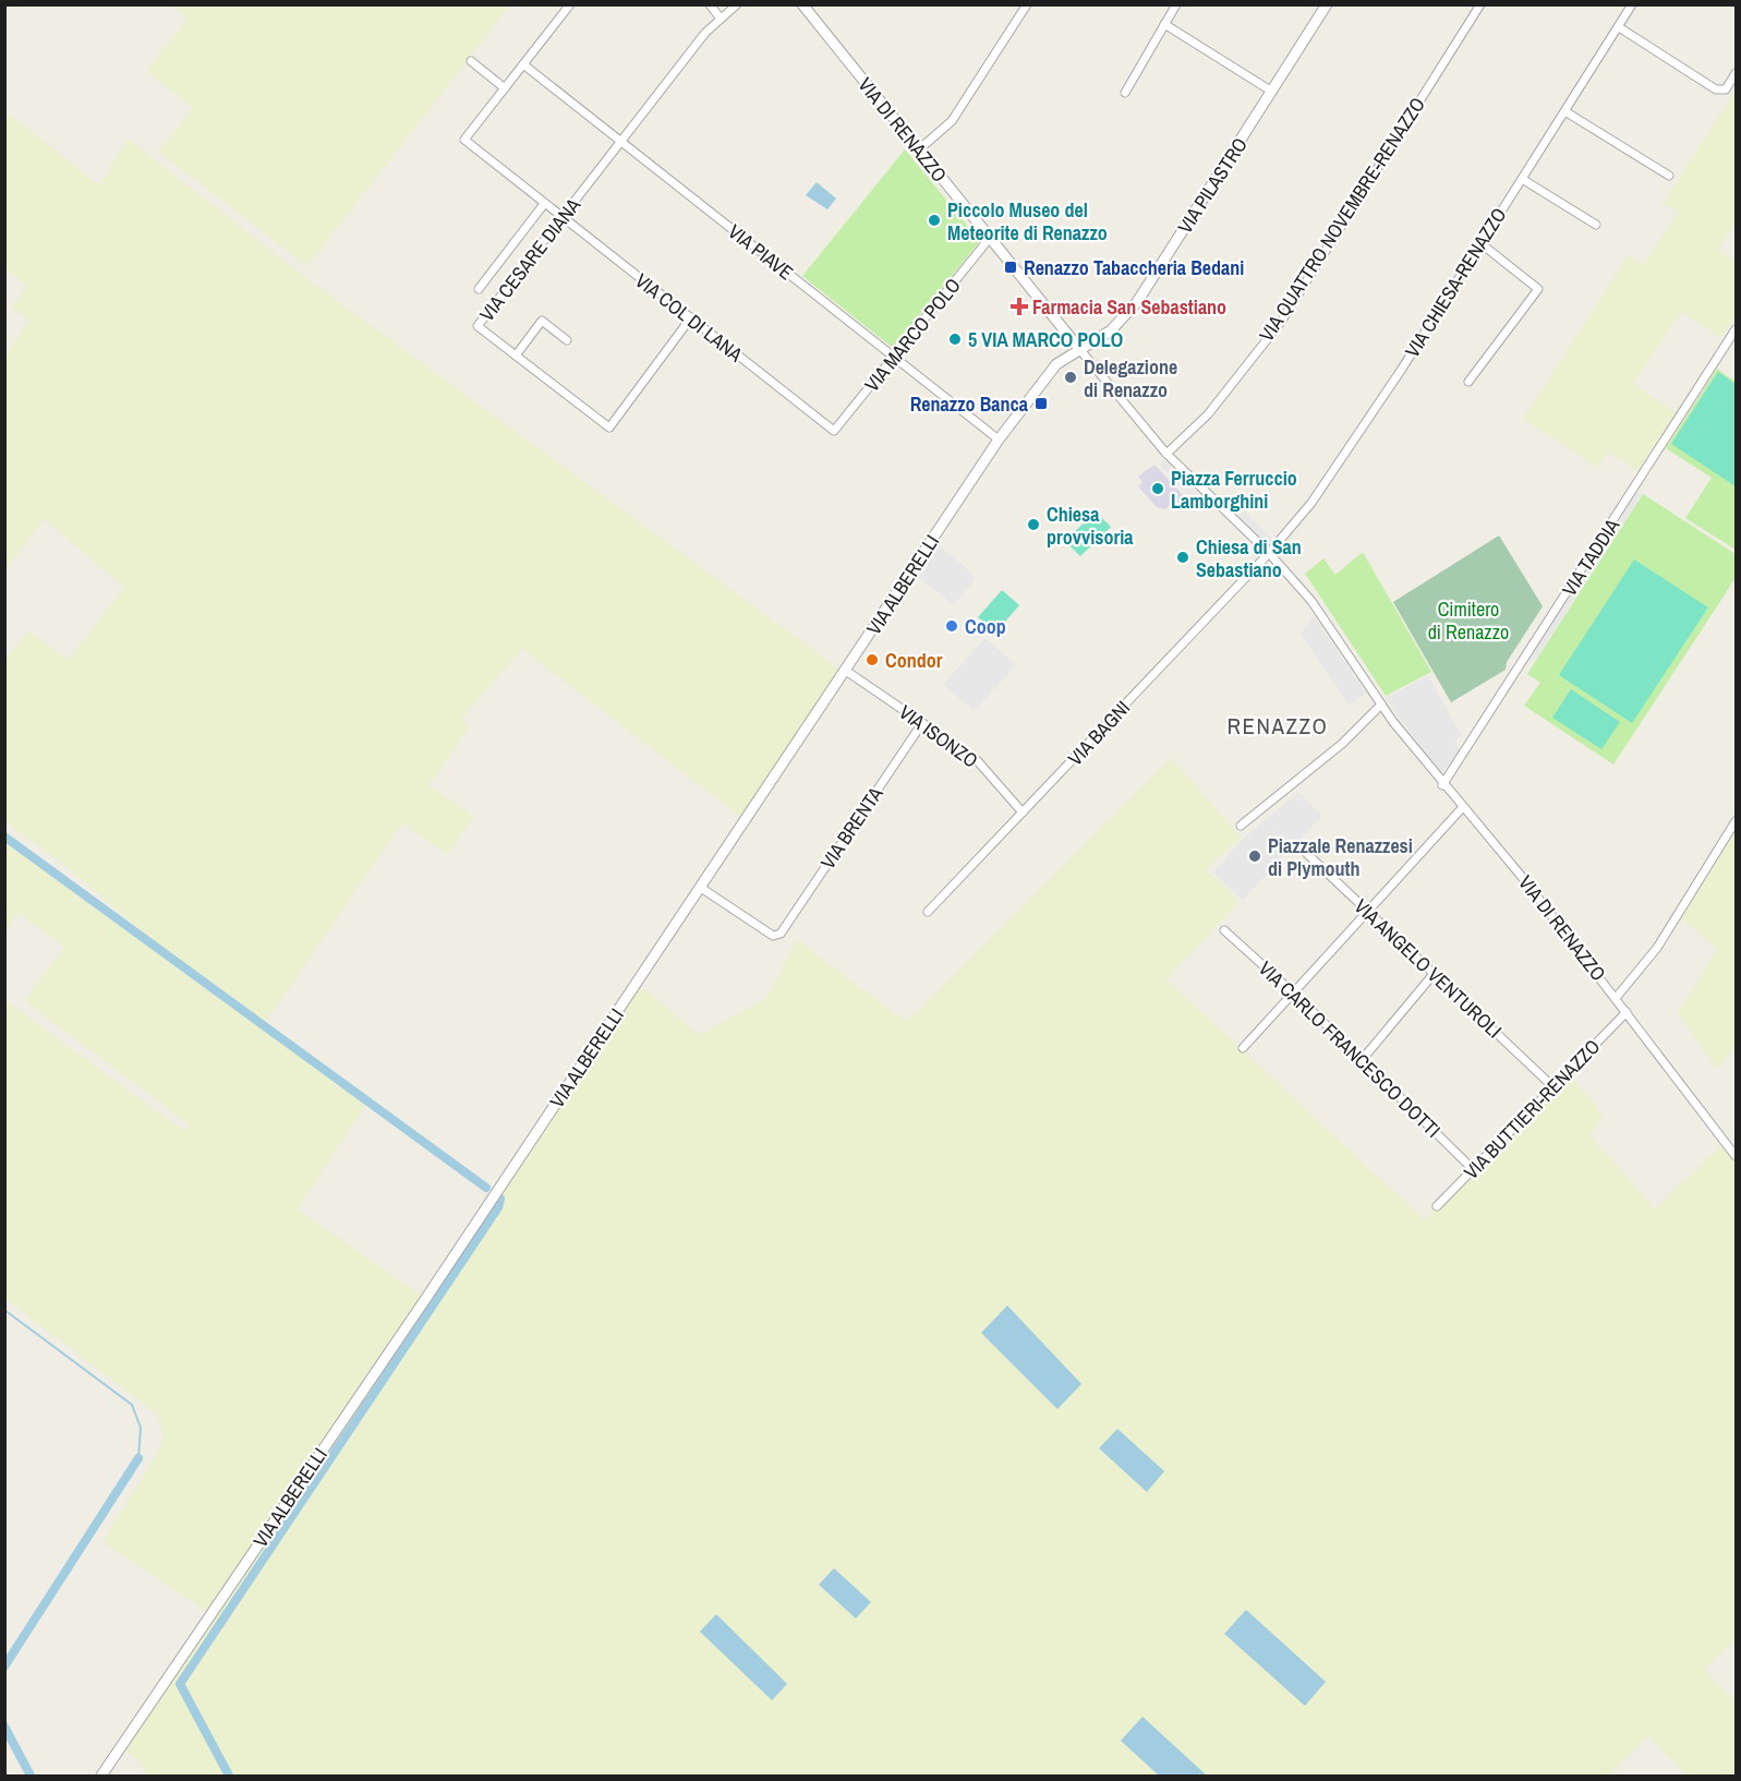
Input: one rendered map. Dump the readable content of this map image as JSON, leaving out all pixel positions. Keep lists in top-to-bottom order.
{
  "streets": {
    "street": [
      "VIA DI RENAZZO",
      "VIA PILASTRO",
      "VIA QUATTRO NOVEMBRE-RENAZZO",
      "VIA PIAVE",
      "VIA CESARE DIANA",
      "VIA CHIESA-RENAZZO",
      "VIA COL DI LANA",
      "VIA MARCO POLO",
      "VIA TADDIA",
      "VIA ALBERELLI",
      "VIA BAGNI",
      "VIA ISONZO",
      "VIA BRENTA",
      "VIA ANGELO VENTUROLI",
      "VIA CARLO FRANCESCO DOTTI",
      "VIA BUTTIERI-RENAZZO"
    ]
  },
  "crossings": [
    ["VIA DI RENAZZO", "VIA PILASTRO"],
    ["VIA DI RENAZZO", "VIA QUATTRO NOVEMBRE-RENAZZO"],
    ["VIA DI RENAZZO", "VIA CHIESA-RENAZZO"],
    ["VIA DI RENAZZO", "VIA MARCO POLO"],
    ["VIA DI RENAZZO", "VIA TADDIA"],
    ["VIA DI RENAZZO", "VIA ALBERELLI"],
    ["VIA DI RENAZZO", "VIA BAGNI"],
    ["VIA DI RENAZZO", "VIA BUTTIERI-RENAZZO"],
    ["VIA PILASTRO", "VIA ALBERELLI"],
    ["VIA PIAVE", "VIA CESARE DIANA"],
    ["VIA PIAVE", "VIA MARCO POLO"],
    ["VIA PIAVE", "VIA ALBERELLI"],
    ["VIA CESARE DIANA", "VIA COL DI LANA"],
    ["VIA CHIESA-RENAZZO", "VIA BAGNI"],
    ["VIA COL DI LANA", "VIA MARCO POLO"],
    ["VIA ALBERELLI", "VIA ISONZO"],
    ["VIA ALBERELLI", "VIA BRENTA"],
    ["VIA BAGNI", "VIA ISONZO"],
    ["VIA ISONZO", "VIA BRENTA"],
    ["VIA ANGELO VENTUROLI", "VIA BUTTIERI-RENAZZO"],
    ["VIA CARLO FRANCESCO DOTTI", "VIA BUTTIERI-RENAZZO"]
  ],
  "districts": ["RENAZZO"],
  "parks": ["Cimitero di Renazzo"],
  "places": {
    "other": [
      "Piccolo Museo del Meteorite di Renazzo",
      "5 VIA MARCO POLO",
      "Delegazione di Renazzo",
      "Piazza Ferruccio Lamborghini",
      "Chiesa provvisoria",
      "Chiesa di San Sebastiano",
      "Coop",
      "Condor",
      "Piazzale Renazzesi di Plymouth"
    ],
    "transit": ["Renazzo Tabaccheria Bedani", "Renazzo Banca"],
    "health": ["Farmacia San Sebastiano"]
  }
}
